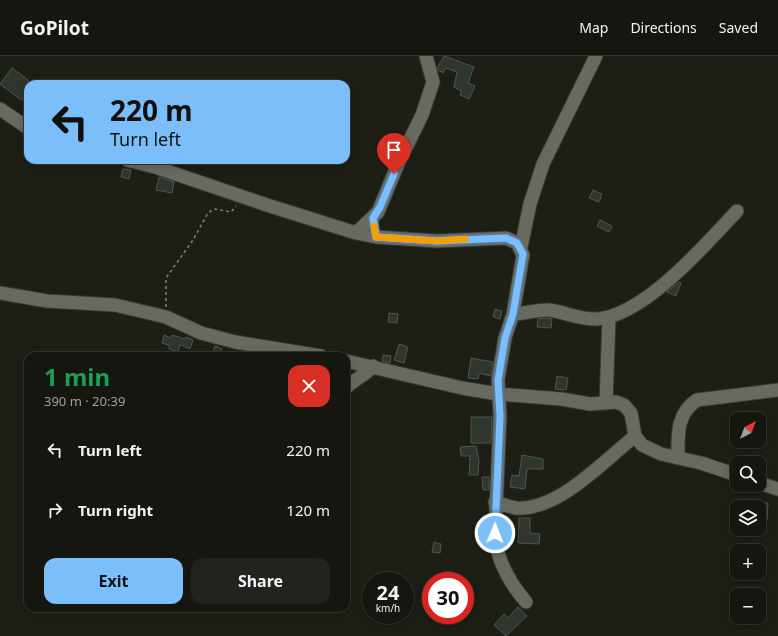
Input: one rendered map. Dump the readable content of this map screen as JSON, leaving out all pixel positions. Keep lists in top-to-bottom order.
{
  "north": "top right",
  "page": {
    "header": "GoPilot",
    "nav": ["Map", "Directions", "Saved"],
    "turn": ["220 m", "Turn left"],
    "heading": ["1 min", "390 m · 20:39"],
    "map_buttons": ["+", "−"],
    "list": [
      {
        "name": "Turn left",
        "value": "220 m"
      },
      {
        "name": "Turn right",
        "value": "120 m"
      }
    ],
    "buttons": ["Exit", "Share"],
    "speed": "24 km/h",
    "limit": "30"
  }
}
